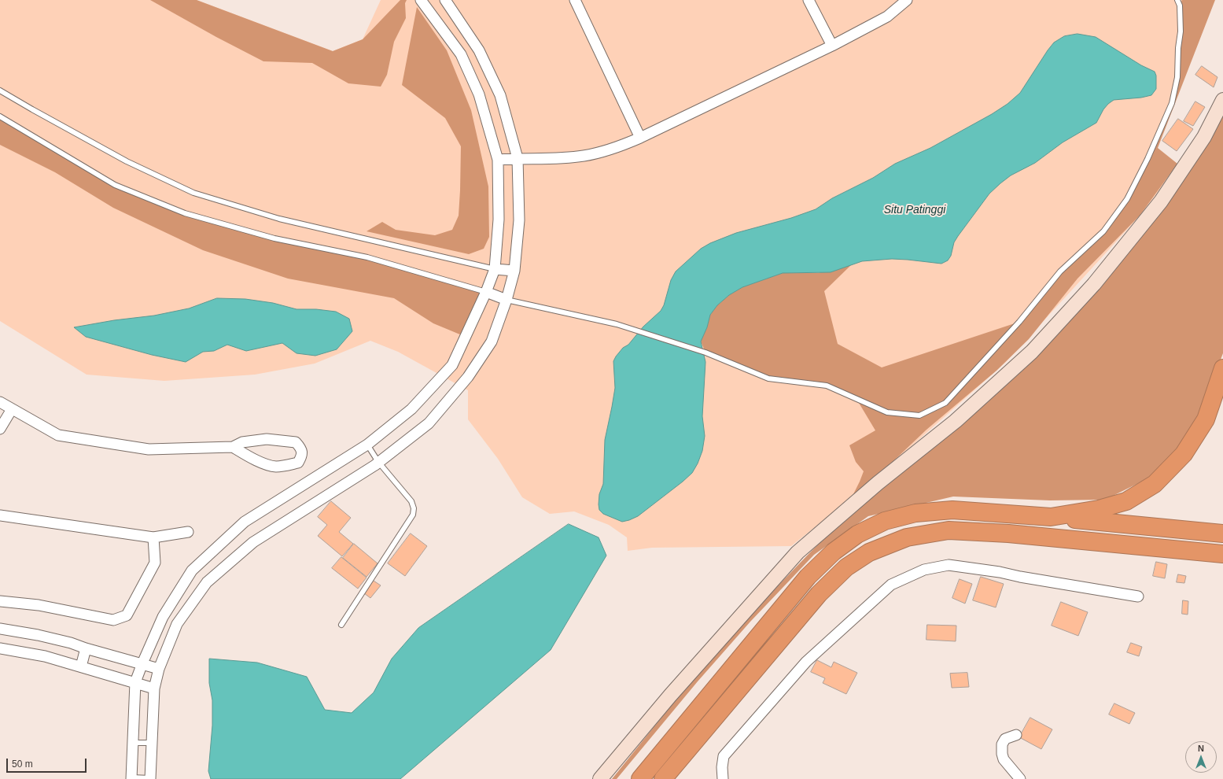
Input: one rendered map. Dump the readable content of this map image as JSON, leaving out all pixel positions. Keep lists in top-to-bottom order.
{
  "water": ["Situ Patinggi"],
  "scale_bar": "50 m",
  "north": "top"
}
